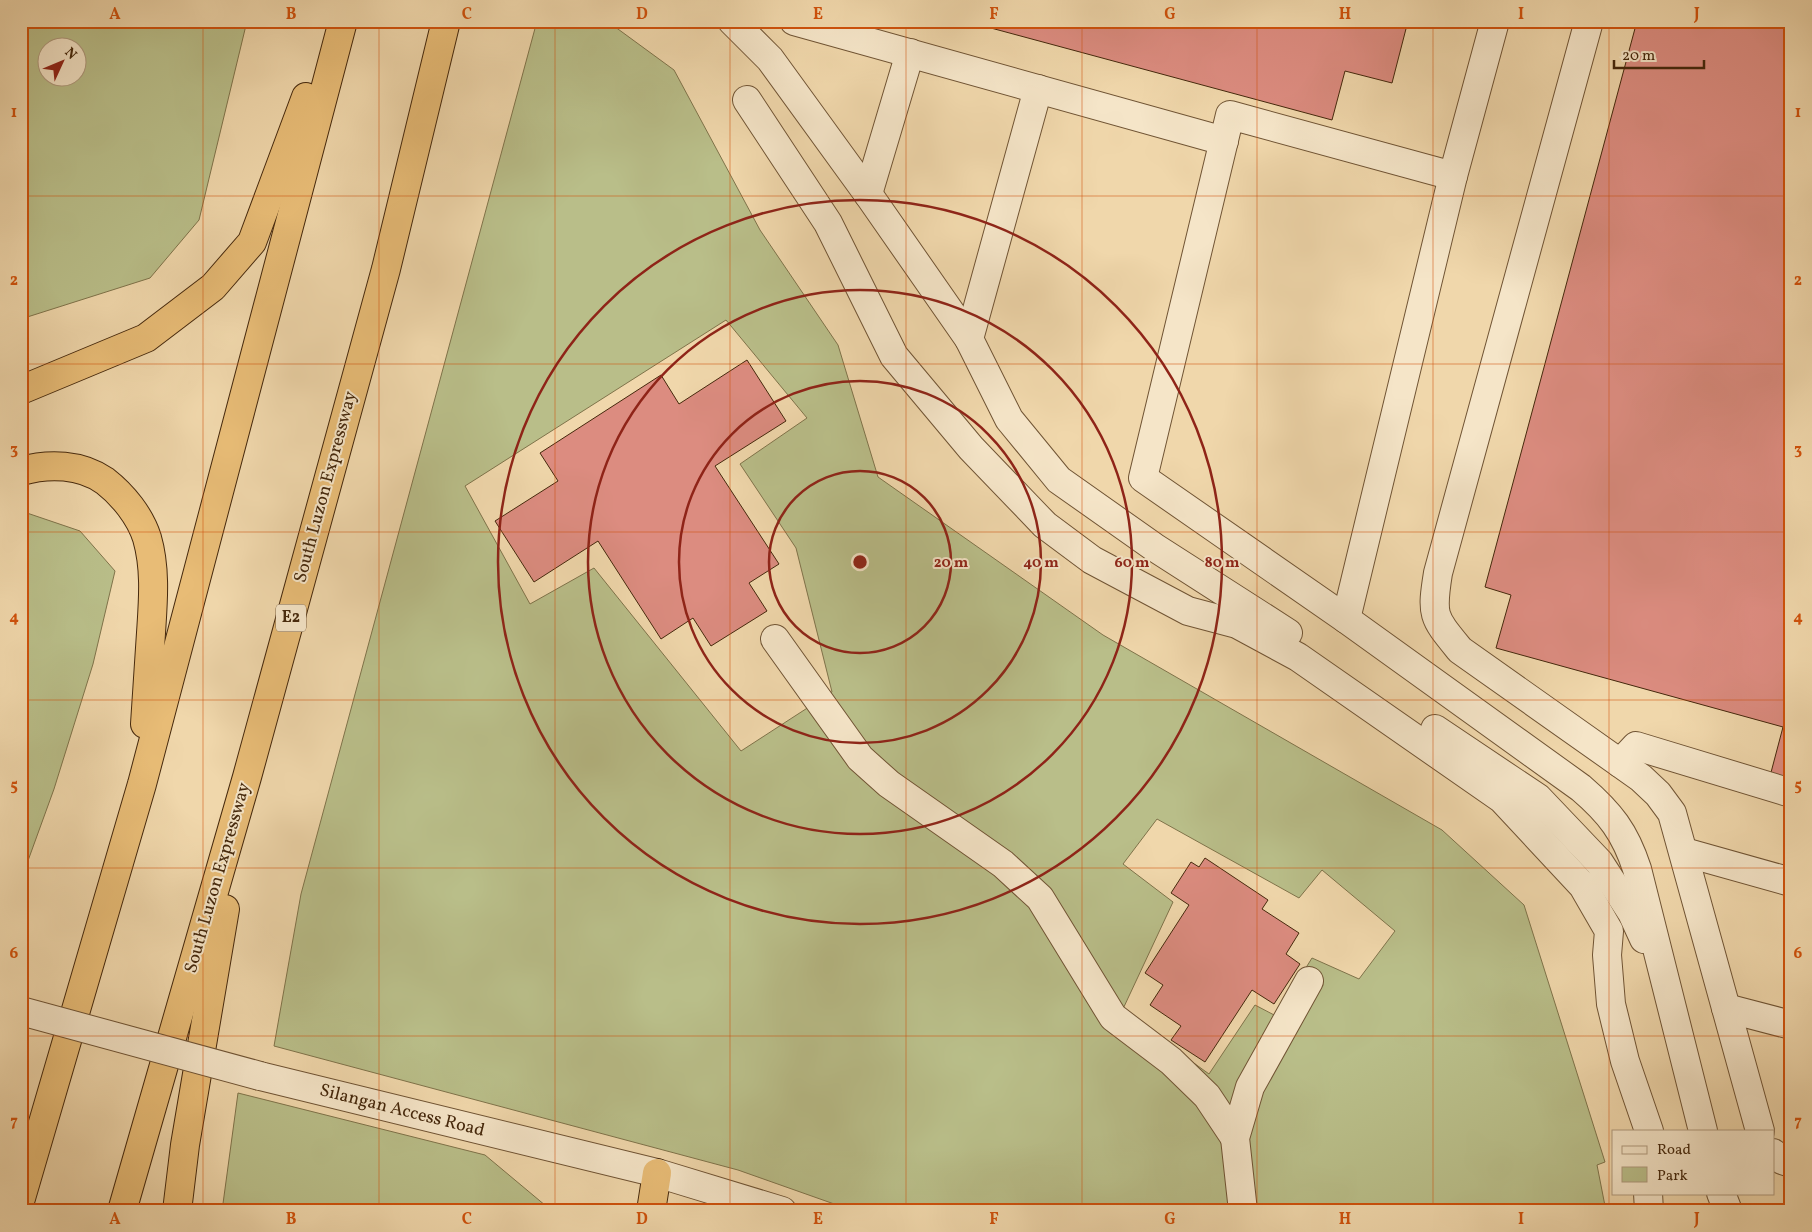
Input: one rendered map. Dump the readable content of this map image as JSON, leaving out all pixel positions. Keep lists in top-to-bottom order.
{
  "streets": {
    "highway": ["South Luzon Expressway", "E2"],
    "street": ["Silangan Access Road"]
  },
  "legend": ["Road", "Park"],
  "scale_bar": "20 m",
  "north": "top right",
  "grid": {
    "columns": [
      "A",
      "B",
      "C",
      "D",
      "E",
      "F",
      "G",
      "H",
      "I",
      "J"
    ],
    "rows": [
      "1",
      "2",
      "3",
      "4",
      "5",
      "6",
      "7"
    ]
  },
  "rings": [
    "20 m",
    "40 m",
    "60 m",
    "80 m"
  ]
}
